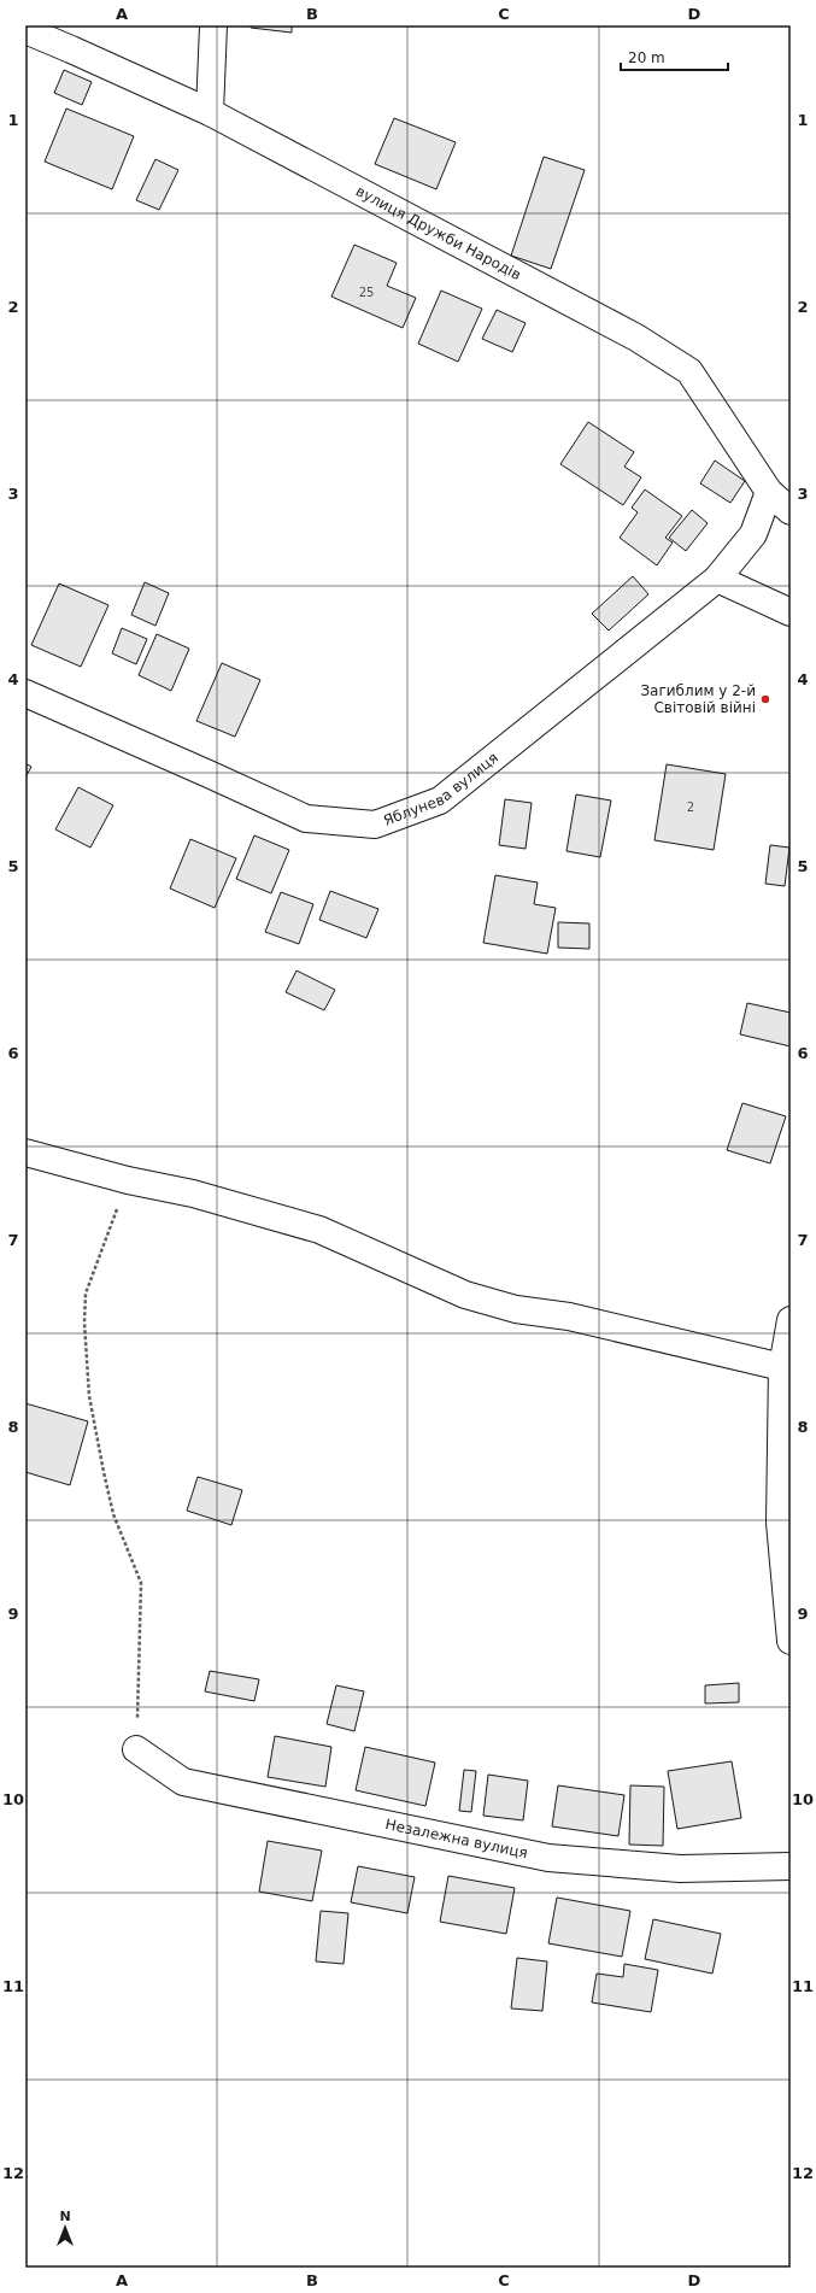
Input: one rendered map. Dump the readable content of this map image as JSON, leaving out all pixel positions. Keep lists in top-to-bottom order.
{
  "streets": {
    "street": ["вулиця Дружби Народів", "Яблунева вулиця", "Незалежна вулиця"]
  },
  "crossings": [
    ["вулиця Дружби Народів", "Яблунева вулиця"]
  ],
  "places": ["Загиблим у 2-й Світовій війні"],
  "house_numbers": ["25", "2"],
  "scale_bar": "20 m",
  "north": "top",
  "grid": {
    "columns": [
      "A",
      "B",
      "C",
      "D"
    ],
    "rows": [
      "1",
      "2",
      "3",
      "4",
      "5",
      "6",
      "7",
      "8",
      "9",
      "10",
      "11",
      "12"
    ]
  }
}
